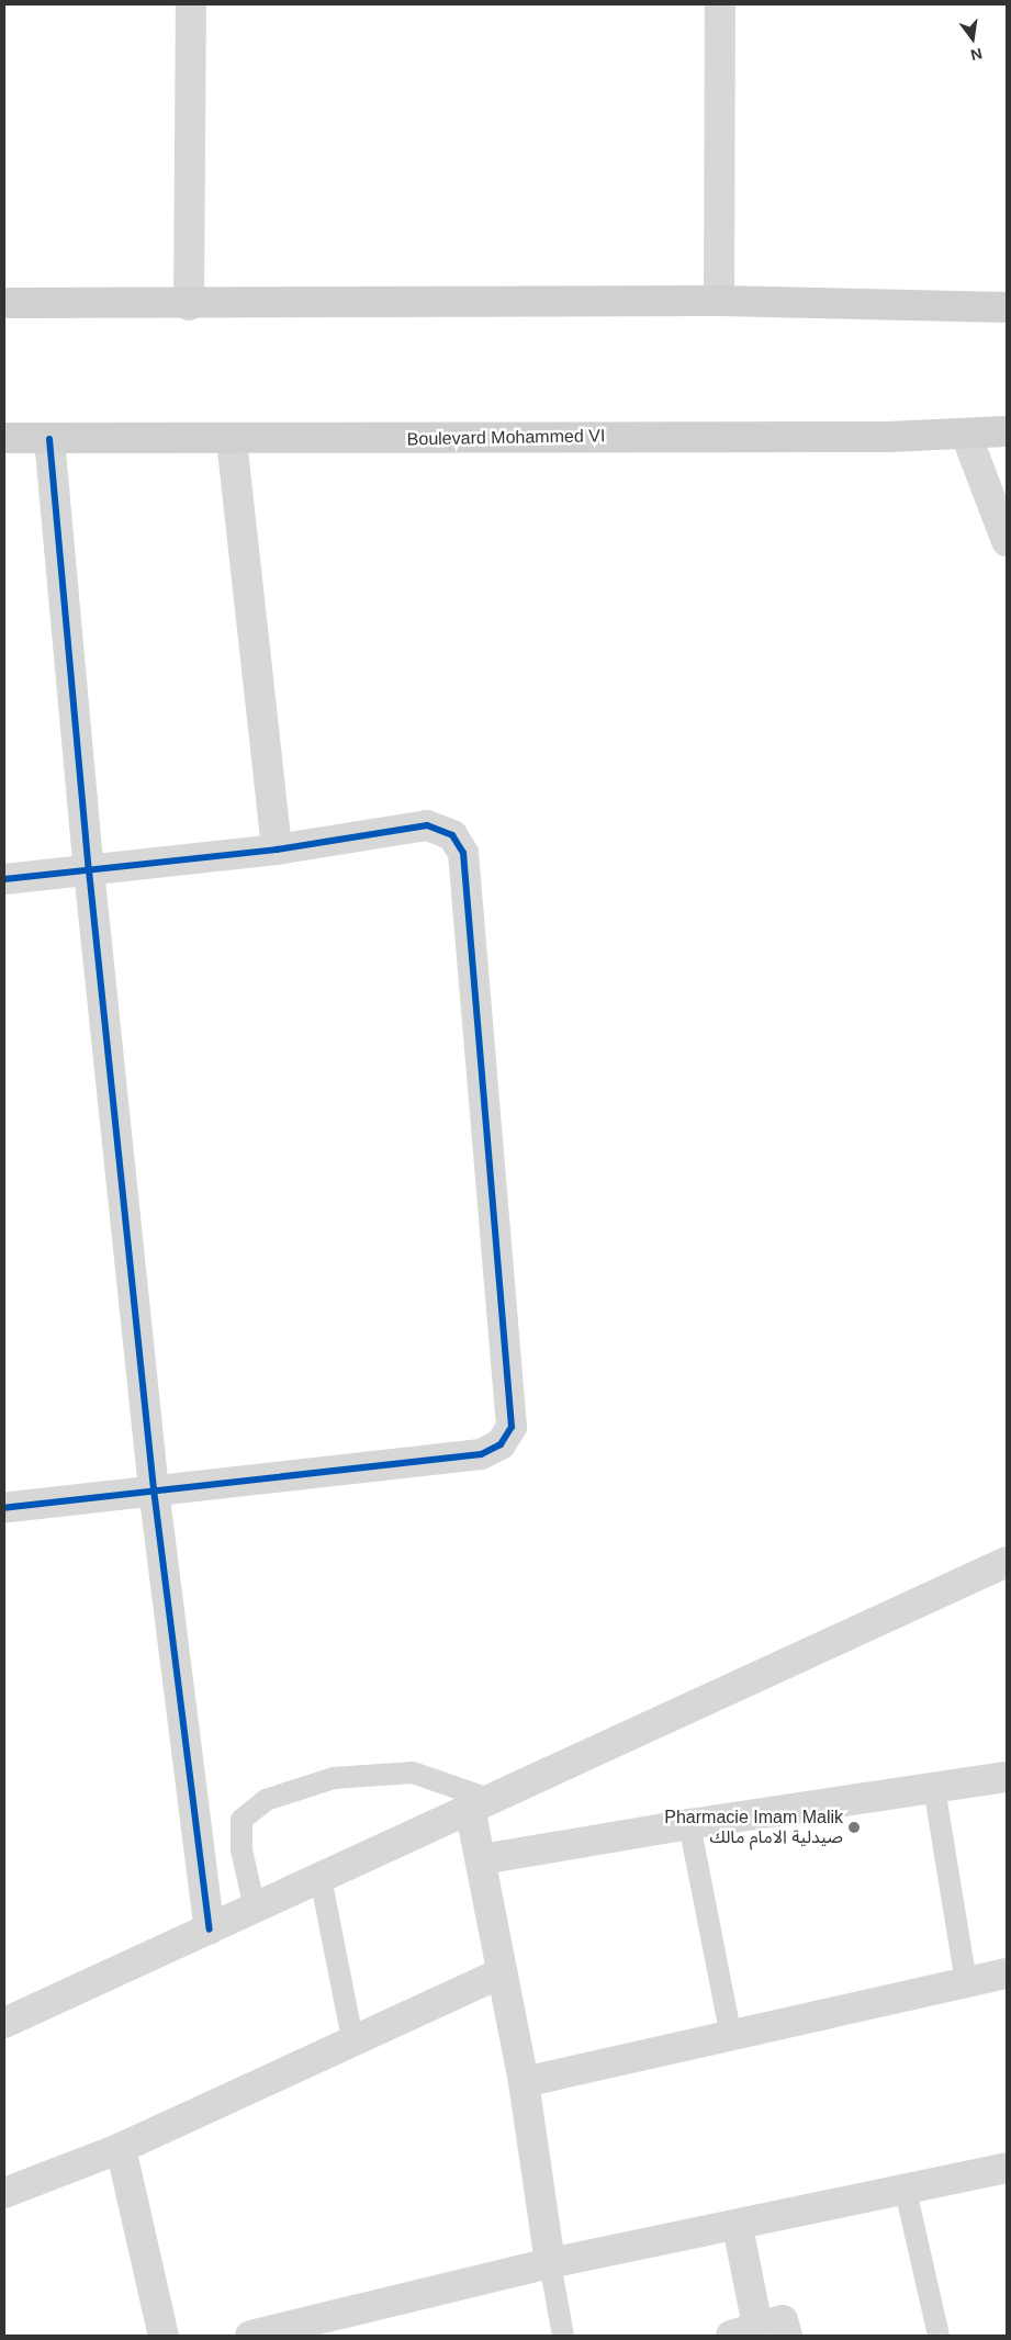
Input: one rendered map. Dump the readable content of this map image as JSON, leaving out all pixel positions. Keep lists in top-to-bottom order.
{
  "streets": {
    "main road": ["Boulevard Mohammed VI"]
  },
  "places": ["Pharmacie Imam Malik صيدلية الامام مالك"],
  "north": "bottom"
}
